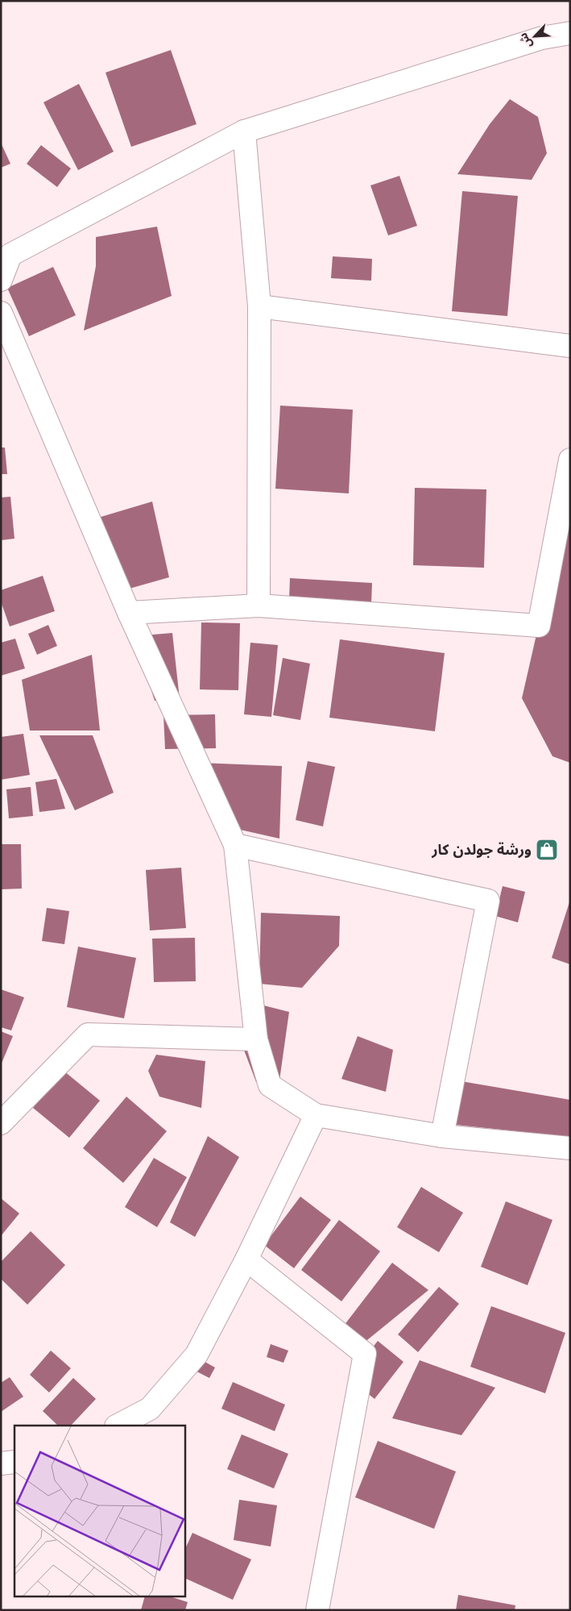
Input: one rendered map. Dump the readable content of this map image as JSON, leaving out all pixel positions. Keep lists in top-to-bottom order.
{
  "places": {
    "shop": ["ورشة جولدن كار"]
  },
  "north": "bottom left"
}
